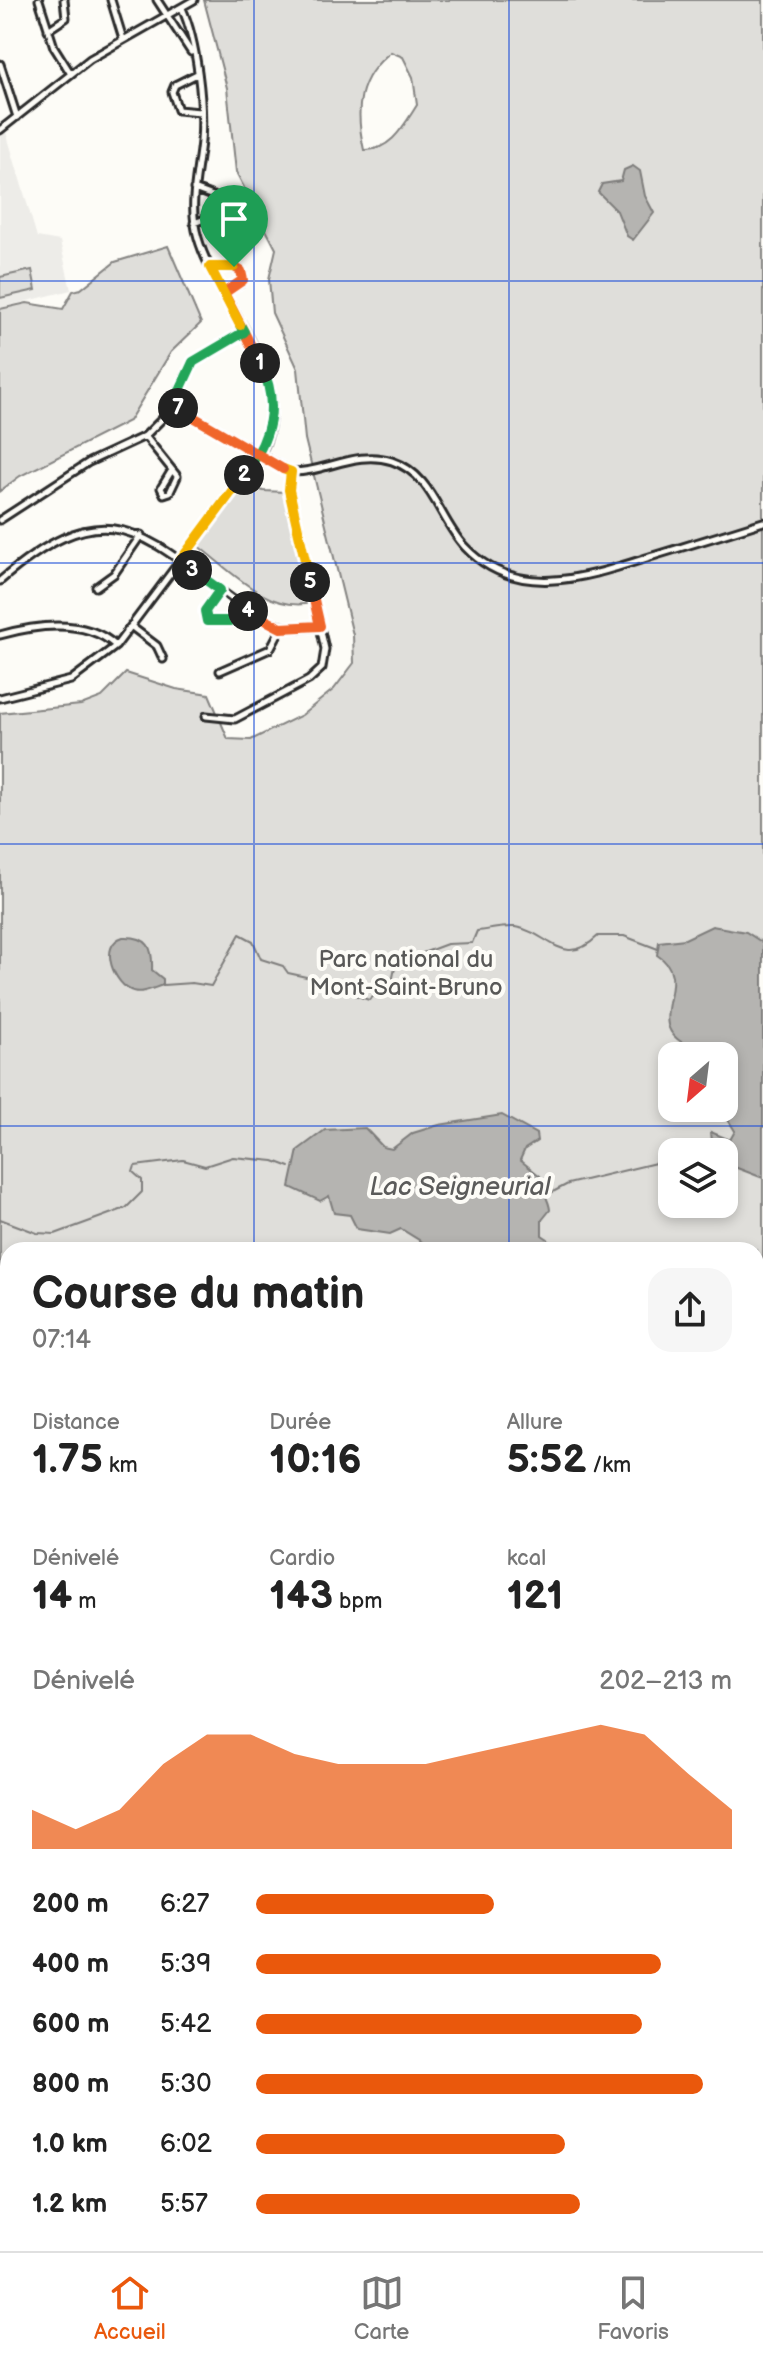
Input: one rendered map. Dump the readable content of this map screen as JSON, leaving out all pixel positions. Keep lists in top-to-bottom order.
{
  "water": ["Lac Seigneurial"],
  "parks": ["Parc national du Mont-Saint-Bruno"],
  "north": "bottom left",
  "page": {
    "pins": [
      "1",
      "7",
      "2",
      "3",
      "5",
      "4"
    ],
    "heading": ["Course du matin", "07:14"],
    "stats": [
      ["Distance", "1.75 km"],
      ["Durée", "10:16"],
      ["Allure", "5:52 /km"],
      ["Dénivelé", "14 m"],
      ["Cardio", "143 bpm"],
      ["kcal", "121"]
    ],
    "chart": ["Dénivelé", "202–213 m"],
    "list": [
      {
        "name": "200 m",
        "note": "6:27"
      },
      {
        "name": "400 m",
        "note": "5:39"
      },
      {
        "name": "600 m",
        "note": "5:42"
      },
      {
        "name": "800 m",
        "note": "5:30"
      },
      {
        "name": "1.0 km",
        "note": "6:02"
      },
      {
        "name": "1.2 km",
        "note": "5:57"
      }
    ],
    "tabs": ["Accueil", "Carte", "Favoris"]
  }
}
